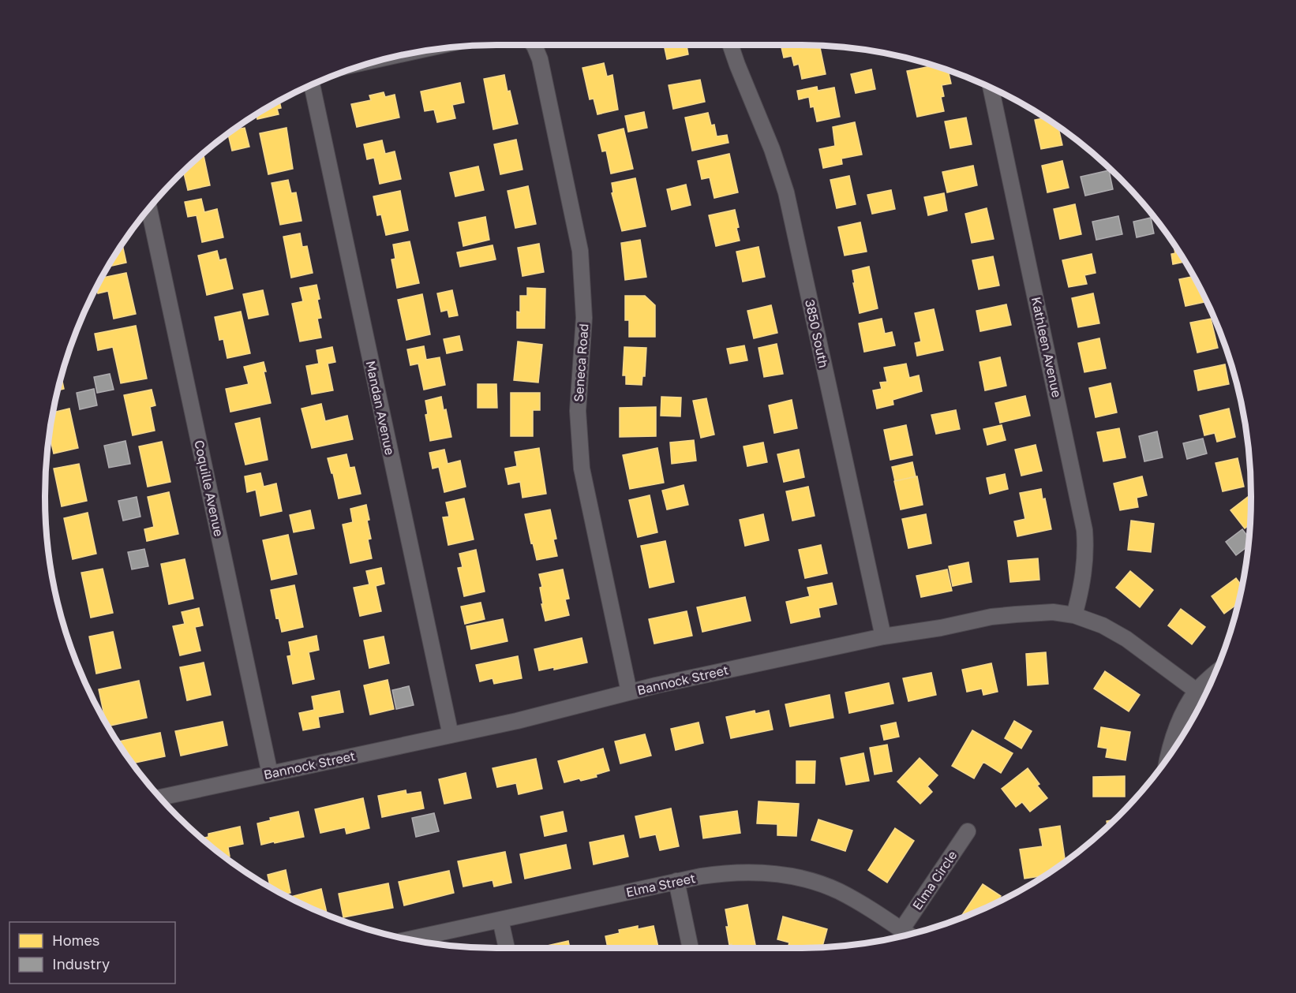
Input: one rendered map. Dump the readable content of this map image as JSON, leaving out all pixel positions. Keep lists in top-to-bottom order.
{
  "streets": {
    "street": [
      "3850 South",
      "Kathleen Avenue",
      "Seneca Road",
      "Mandan Avenue",
      "Coquille Avenue",
      "Bannock Street",
      "Elma Circle",
      "Elma Street"
    ]
  },
  "crossings": [
    ["3850 South", "Bannock Street"],
    ["Kathleen Avenue", "Bannock Street"],
    ["Seneca Road", "Bannock Street"],
    ["Mandan Avenue", "Bannock Street"],
    ["Coquille Avenue", "Bannock Street"],
    ["Elma Circle", "Elma Street"]
  ],
  "legend": ["Homes", "Industry"]
}
